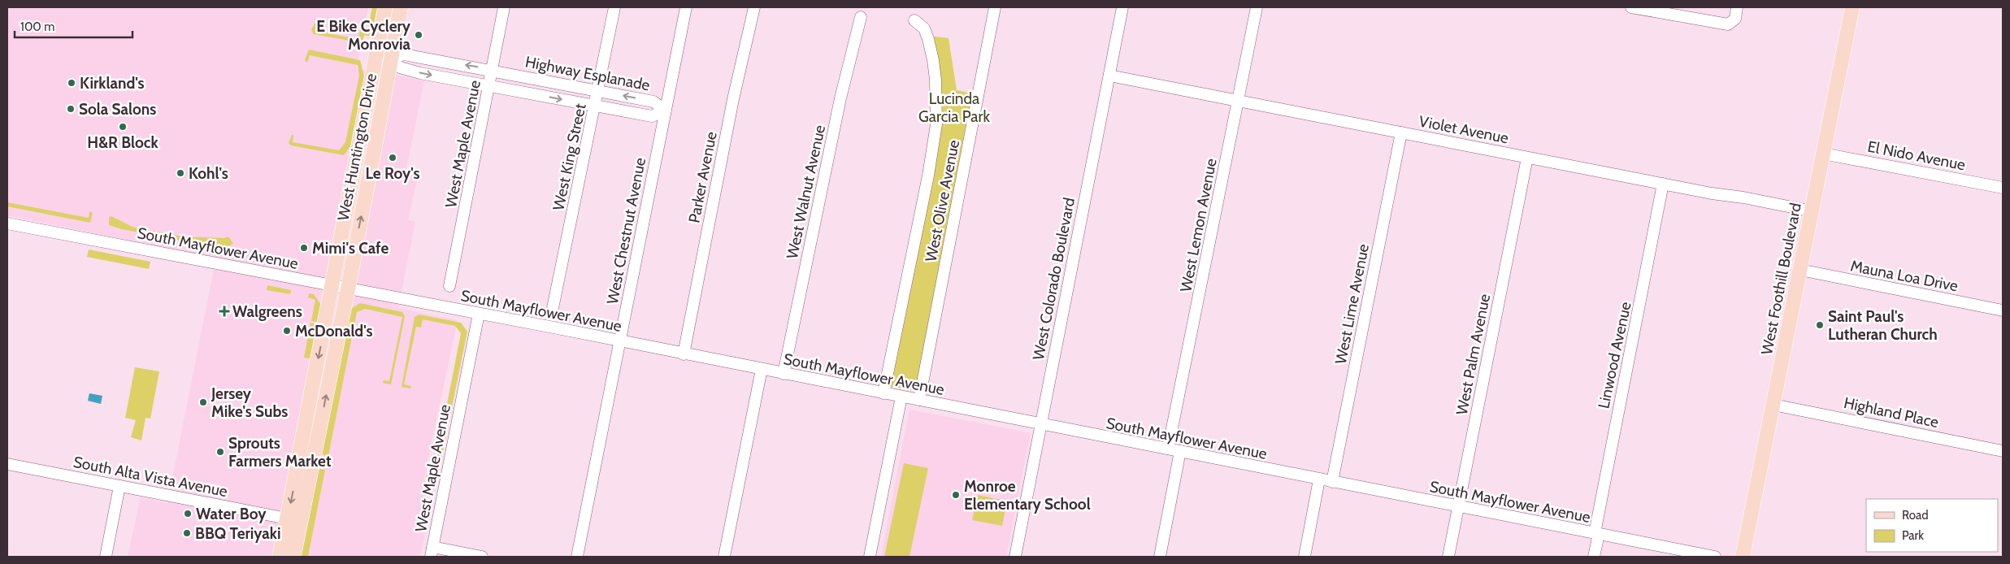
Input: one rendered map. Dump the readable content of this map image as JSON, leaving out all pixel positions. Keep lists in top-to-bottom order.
{
  "streets": {
    "main road": ["West Huntington Drive", "West Foothill Boulevard"],
    "street": [
      "Highway Esplanade",
      "Violet Avenue",
      "West Maple Avenue",
      "El Nido Avenue",
      "West King Street",
      "Parker Avenue",
      "West Walnut Avenue",
      "West Olive Avenue",
      "West Lemon Avenue",
      "West Chestnut Avenue",
      "South Mayflower Avenue",
      "Mauna Loa Drive",
      "West Colorado Boulevard",
      "West Lime Avenue",
      "West Palm Avenue",
      "Linwood Avenue",
      "Highland Place",
      "South Alta Vista Avenue"
    ]
  },
  "crossings": [
    ["Highway Esplanade", "West Maple Avenue"],
    ["Highway Esplanade", "West Huntington Drive"],
    ["Highway Esplanade", "West King Street"],
    ["Highway Esplanade", "West Chestnut Avenue"],
    ["Violet Avenue", "West Lemon Avenue"],
    ["Violet Avenue", "West Colorado Boulevard"],
    ["Violet Avenue", "West Foothill Boulevard"],
    ["Violet Avenue", "West Lime Avenue"],
    ["Violet Avenue", "West Palm Avenue"],
    ["Violet Avenue", "Linwood Avenue"],
    ["West Maple Avenue", "South Mayflower Avenue"],
    ["West Huntington Drive", "South Mayflower Avenue"],
    ["West Huntington Drive", "South Alta Vista Avenue"],
    ["El Nido Avenue", "West Foothill Boulevard"],
    ["Parker Avenue", "South Mayflower Avenue"],
    ["West Walnut Avenue", "South Mayflower Avenue"],
    ["West Olive Avenue", "South Mayflower Avenue"],
    ["West Lemon Avenue", "South Mayflower Avenue"],
    ["West Chestnut Avenue", "South Mayflower Avenue"],
    ["South Mayflower Avenue", "West Colorado Boulevard"],
    ["South Mayflower Avenue", "West Lime Avenue"],
    ["South Mayflower Avenue", "West Palm Avenue"],
    ["South Mayflower Avenue", "Linwood Avenue"],
    ["Mauna Loa Drive", "West Foothill Boulevard"],
    ["West Foothill Boulevard", "Highland Place"]
  ],
  "parks": ["Lucinda Garcia Park"],
  "places": {
    "other": [
      "E Bike Cyclery Monrovia",
      "Kirkland's",
      "Sola Salons",
      "H&R Block",
      "Le Roy's",
      "Kohl's",
      "Mimi's Cafe",
      "Saint Paul's Lutheran Church",
      "McDonald's",
      "Jersey Mike's Subs",
      "Sprouts Farmers Market",
      "Monroe Elementary School",
      "Water Boy",
      "BBQ Teriyaki"
    ],
    "health": ["Walgreens"]
  },
  "legend": ["Road", "Park"],
  "scale_bar": "100 m"
}
